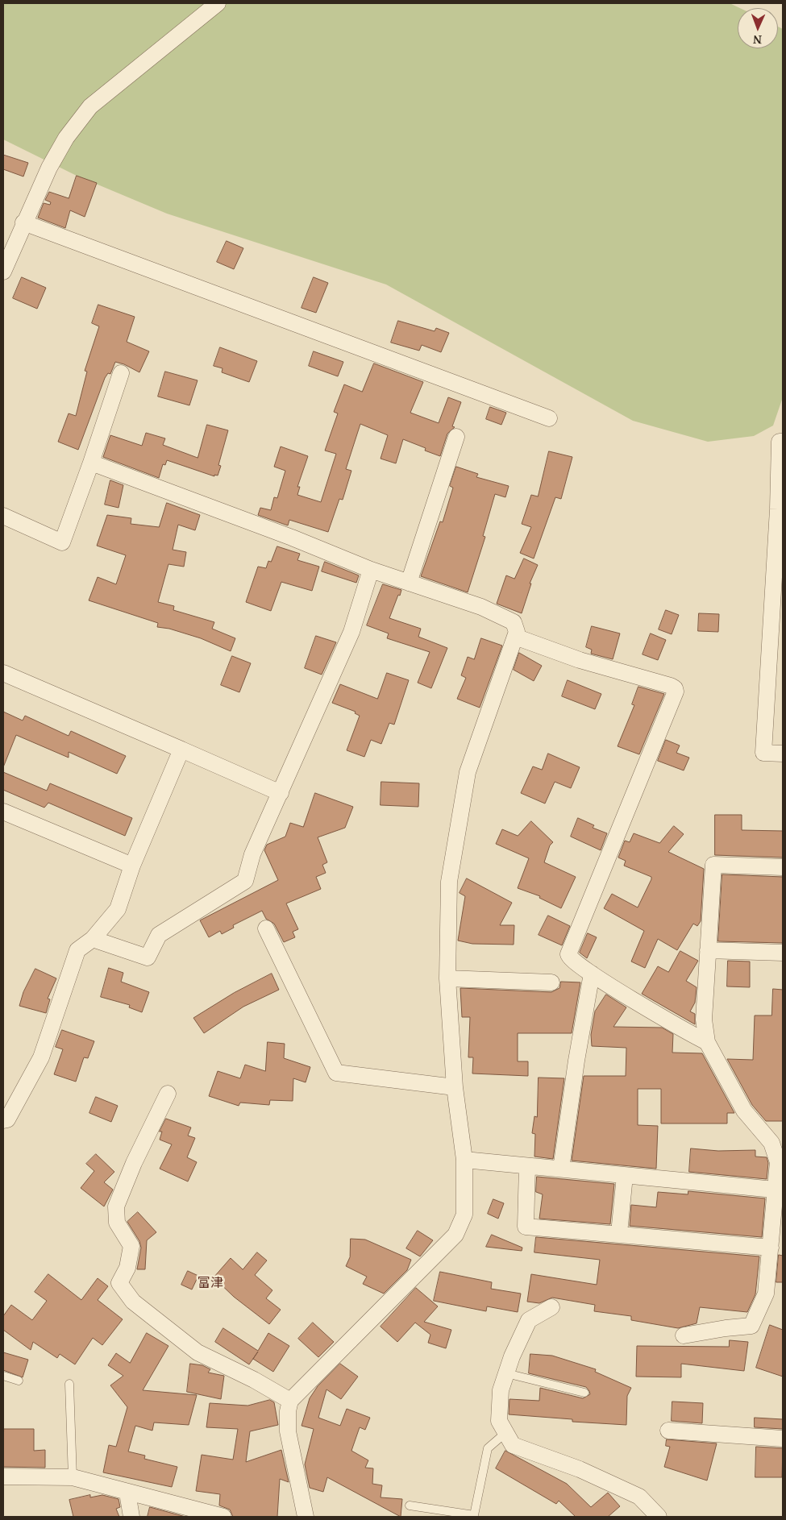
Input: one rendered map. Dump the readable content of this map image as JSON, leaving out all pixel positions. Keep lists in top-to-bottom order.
{
  "districts": ["富津"],
  "north": "bottom"
}
